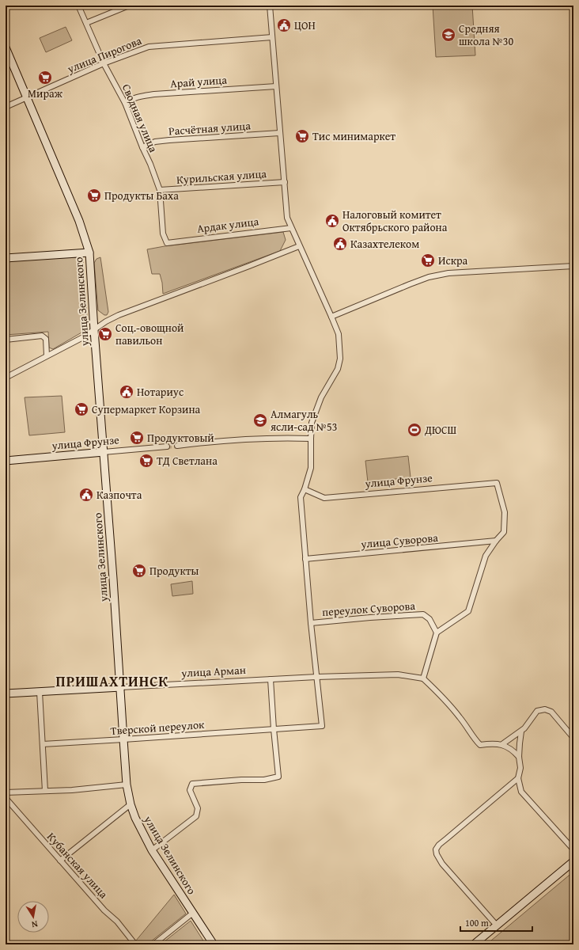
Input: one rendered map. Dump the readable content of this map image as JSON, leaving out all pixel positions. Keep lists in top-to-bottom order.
{
  "streets": {
    "main road": ["улица Зелинского", "улица Фрунзе", "улица Арман"],
    "street": [
      "улица Пирогова",
      "Арай улица",
      "Сводная улица",
      "Расчётная улица",
      "Курильская улица",
      "Ардак улица",
      "улица Суворова",
      "переулок Суворова",
      "Тверской переулок",
      "Кубанская улица"
    ]
  },
  "crossings": [
    ["улица Пирогова", "Сводная улица"],
    ["улица Пирогова", "улица Зелинского"],
    ["Арай улица", "Сводная улица"],
    ["Сводная улица", "Расчётная улица"],
    ["Сводная улица", "Курильская улица"],
    ["Сводная улица", "Ардак улица"],
    ["улица Зелинского", "улица Фрунзе"],
    ["улица Зелинского", "улица Арман"],
    ["улица Зелинского", "Тверской переулок"],
    ["улица Фрунзе", "улица Суворова"],
    ["улица Арман", "Тверской переулок"]
  ],
  "districts": ["ПРИШАХТИНСК"],
  "places": {
    "public building": [
      "ЦОН",
      "Налоговый комитет Октябрьского района",
      "Казахтелеком",
      "Нотариус",
      "Казпочта"
    ],
    "school or university": ["Средняя школа №30", "Алмагуль ясли-сад №53"],
    "supermarket": [
      "Мираж",
      "Тис минимаркет",
      "Продукты Баха",
      "Искра",
      "Соц.-овощной павильон",
      "Супермаркет Корзина",
      "Продуктовый",
      "ТД Светлана",
      "Продукты"
    ],
    "sports": ["ДЮСШ"]
  },
  "scale_bar": "100 m",
  "north": "bottom"
}
